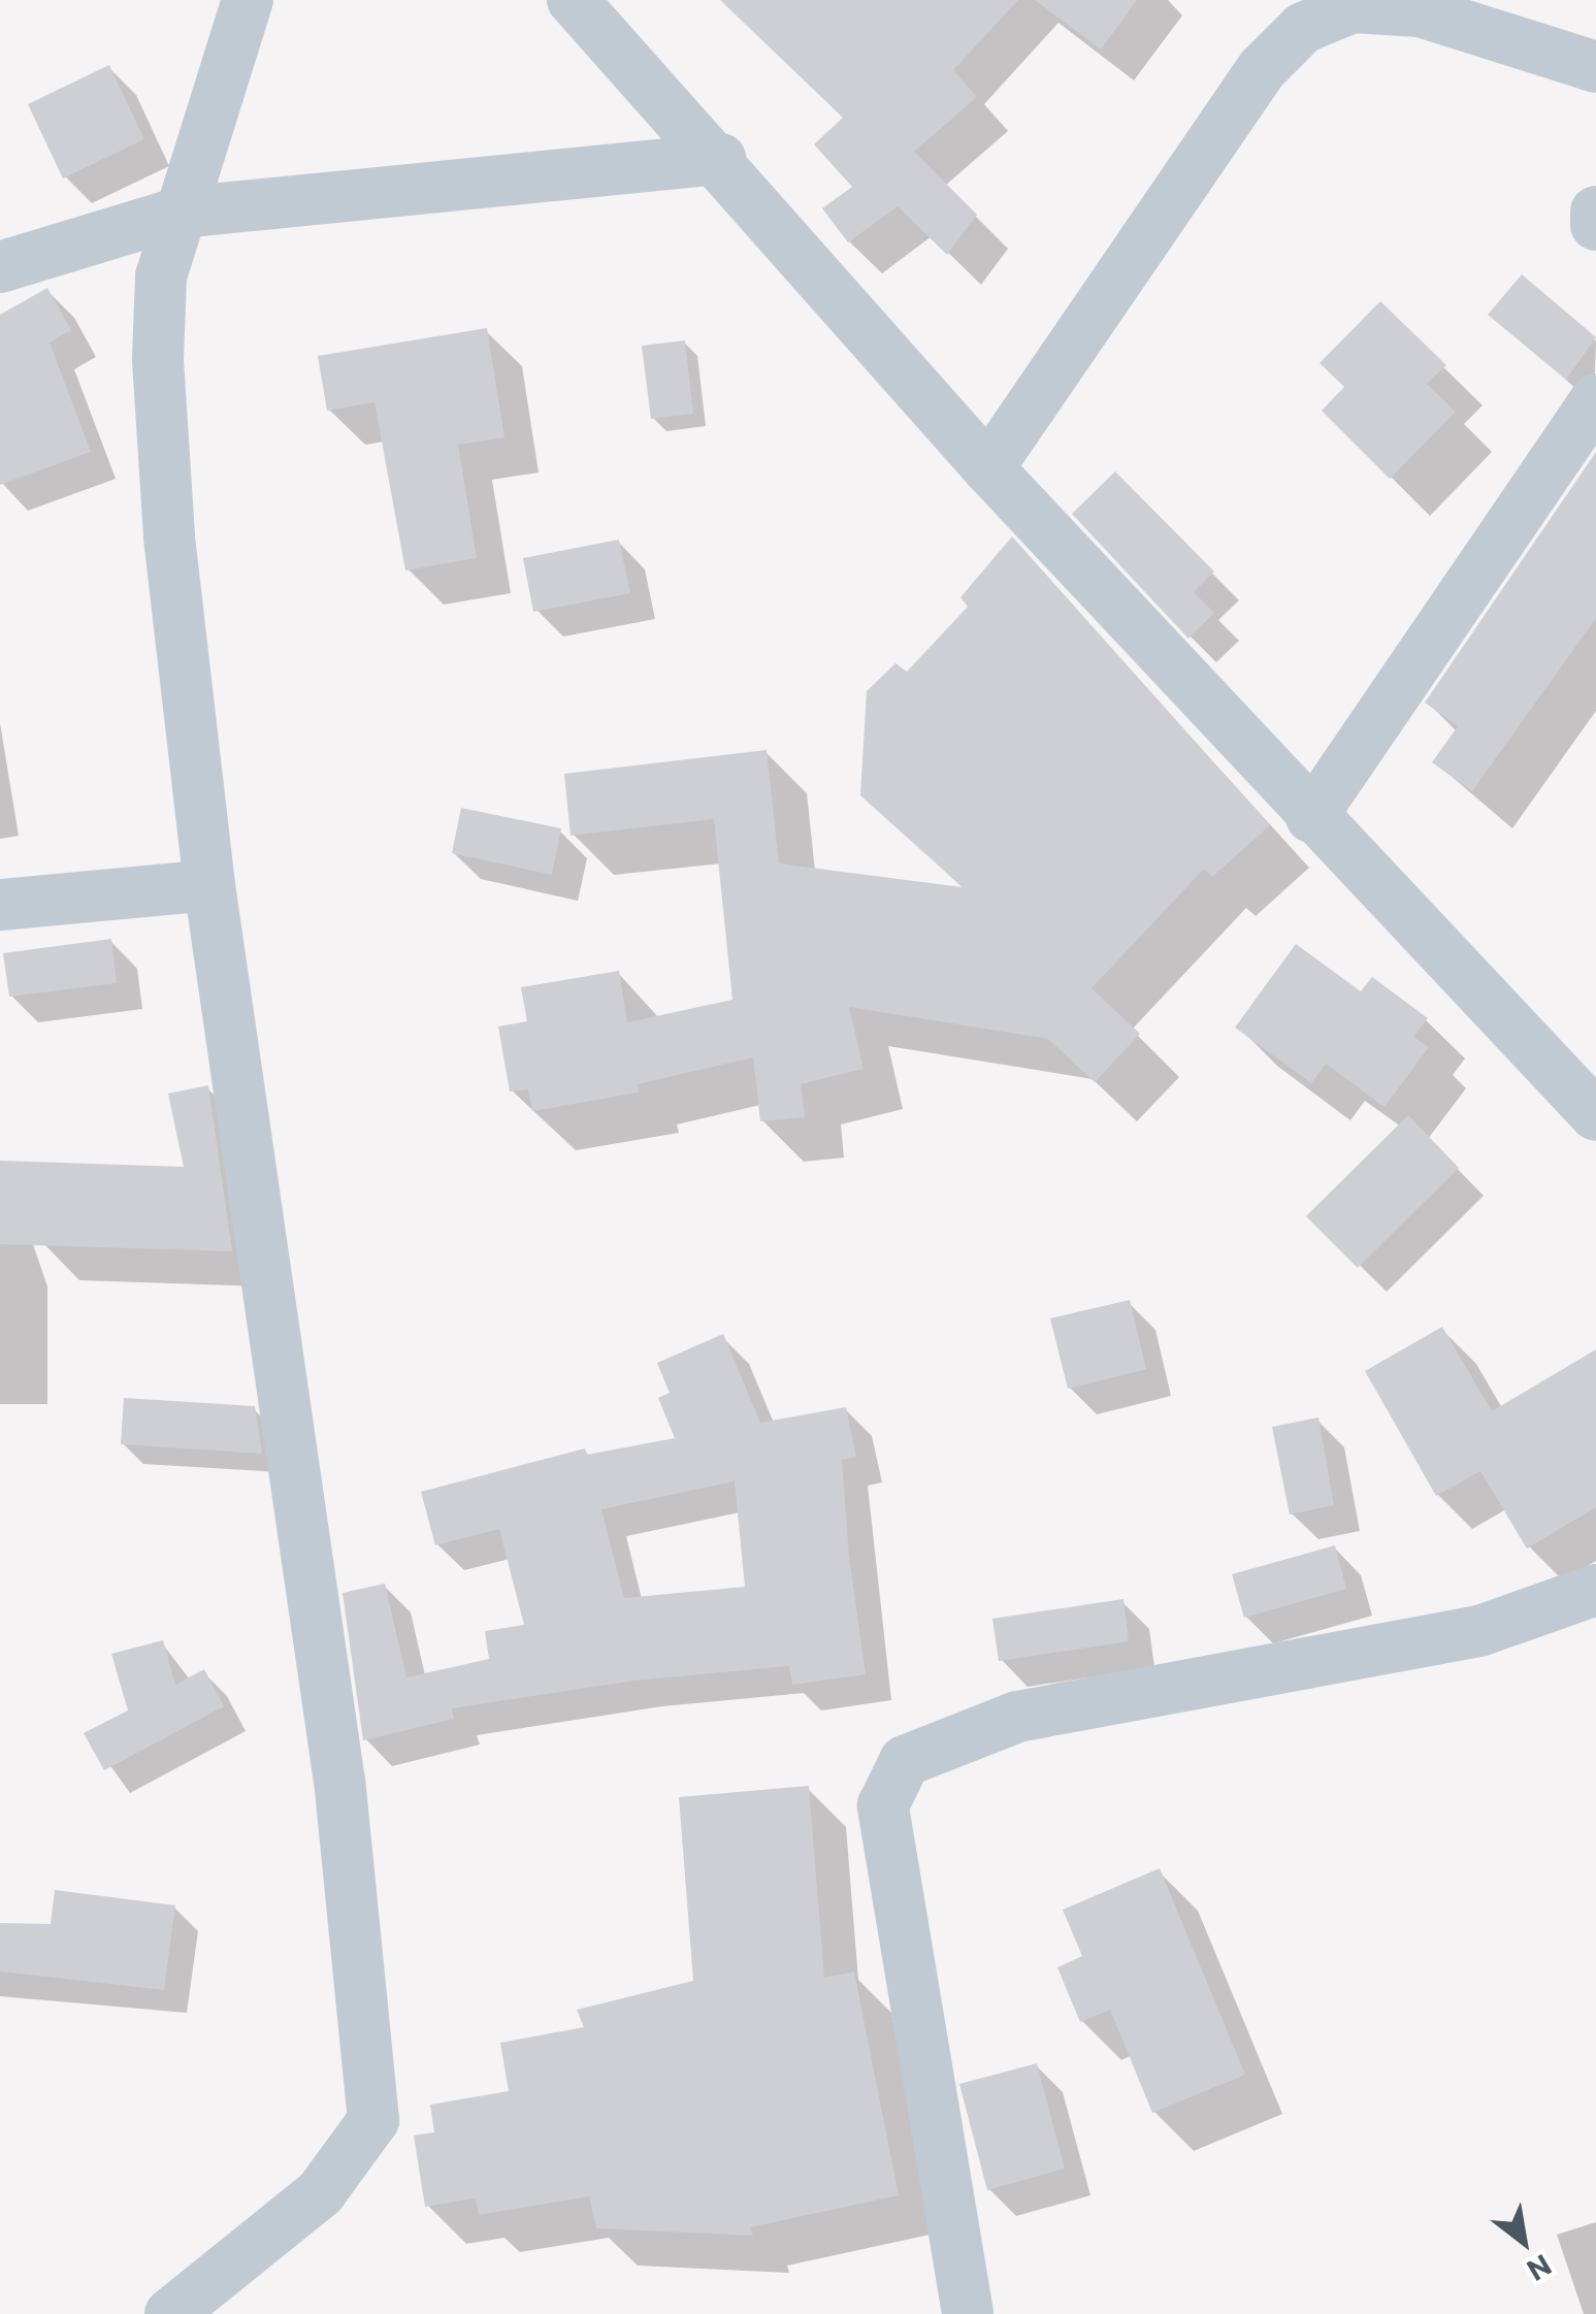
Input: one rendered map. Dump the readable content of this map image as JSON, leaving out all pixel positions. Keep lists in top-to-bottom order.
{
  "north": "bottom right"
}
